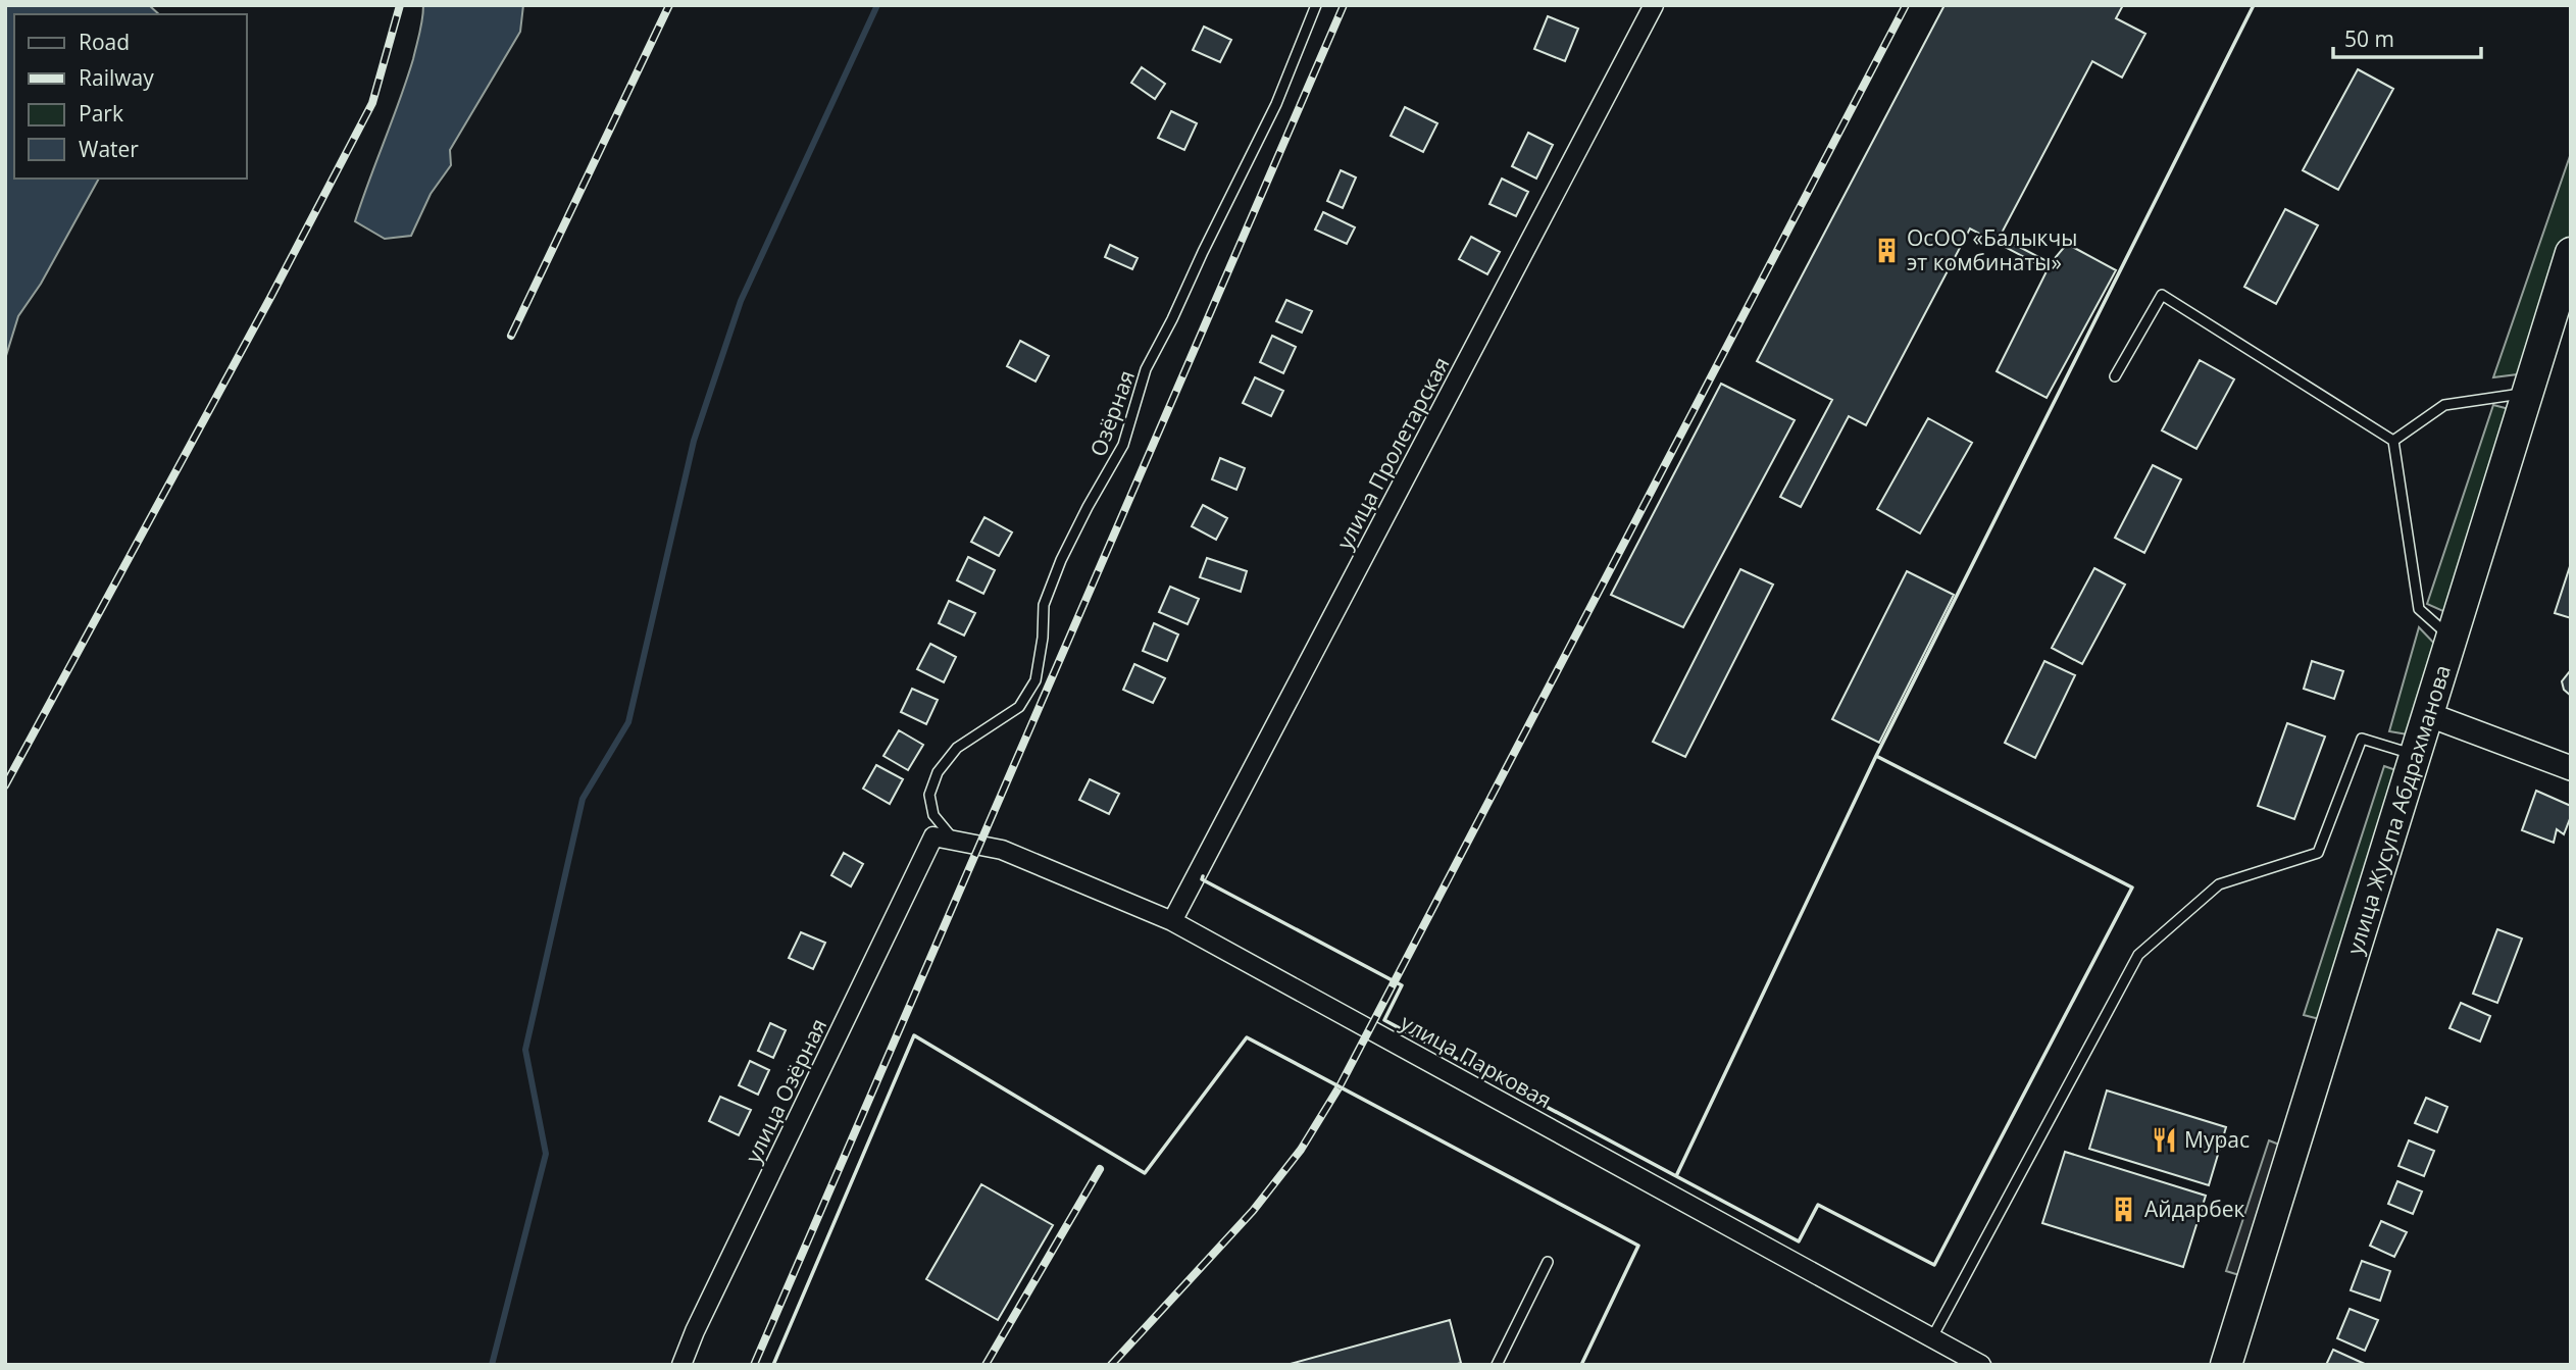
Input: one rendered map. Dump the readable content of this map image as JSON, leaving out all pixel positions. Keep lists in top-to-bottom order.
{
  "streets": {
    "highway": ["улица Жусупа Абдрахманова"],
    "street": ["улица Пролетарская", "улица Парковая", "улица Озёрная"],
    "lane": ["Озёрная"]
  },
  "crossings": [
    ["Озёрная", "улица Парковая"],
    ["улица Пролетарская", "улица Парковая"],
    ["улица Парковая", "улица Озёрная"]
  ],
  "places": {
    "building": ["ОсОО «Балыкчы эт комбинаты»", "Айдарбек"],
    "restaurant": ["Мурас"]
  },
  "legend": [
    "Road",
    "Railway",
    "Park",
    "Water"
  ],
  "scale_bar": "50 m"
}
